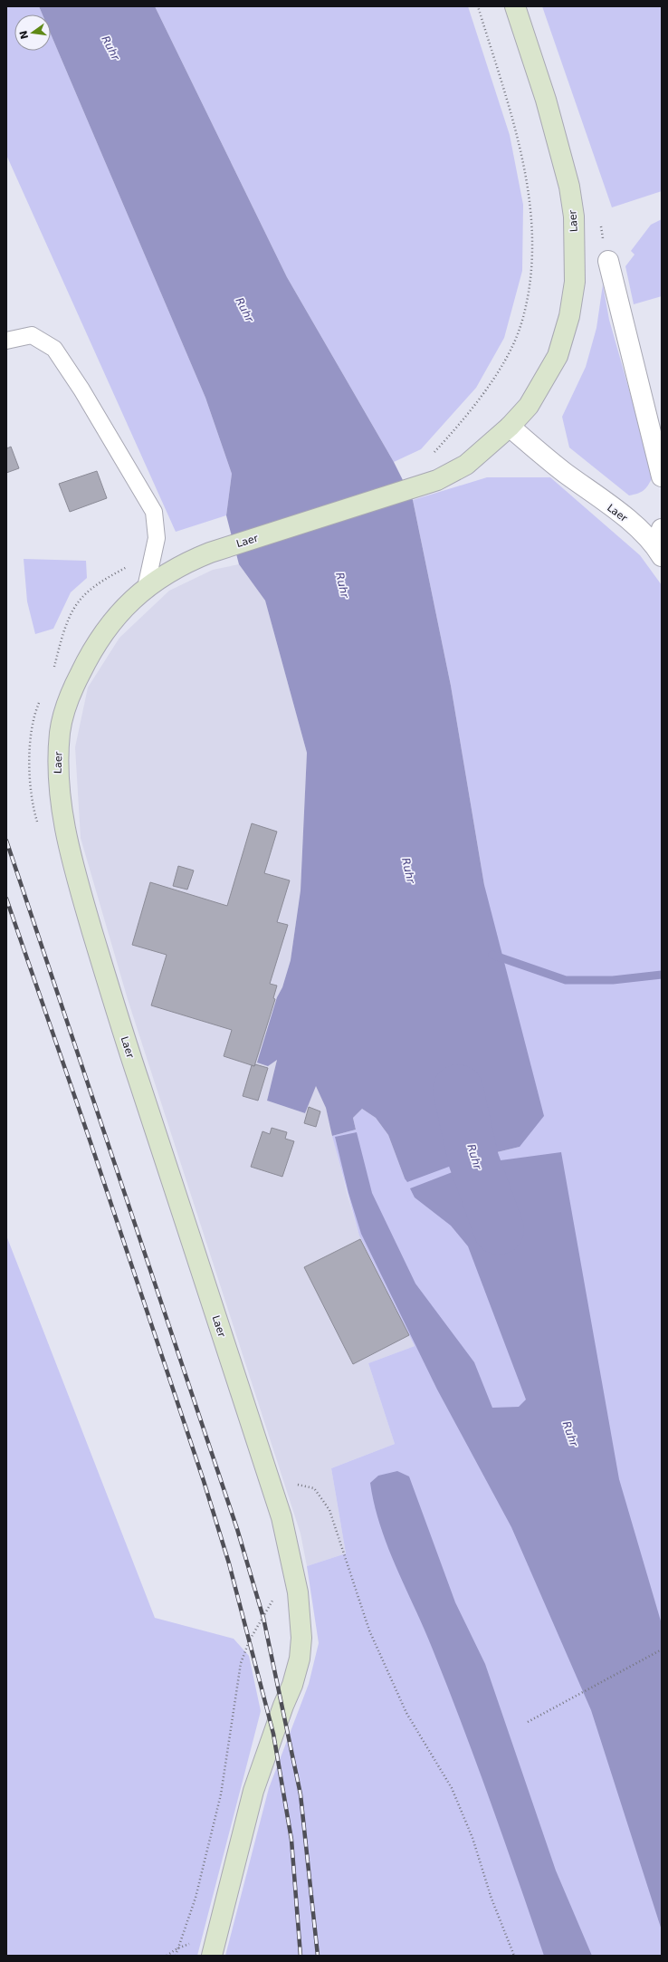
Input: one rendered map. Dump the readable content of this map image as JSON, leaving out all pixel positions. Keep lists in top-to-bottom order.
{
  "streets": {
    "main road": ["Laer"]
  },
  "water": ["Ruhr"],
  "north": "left"
}
